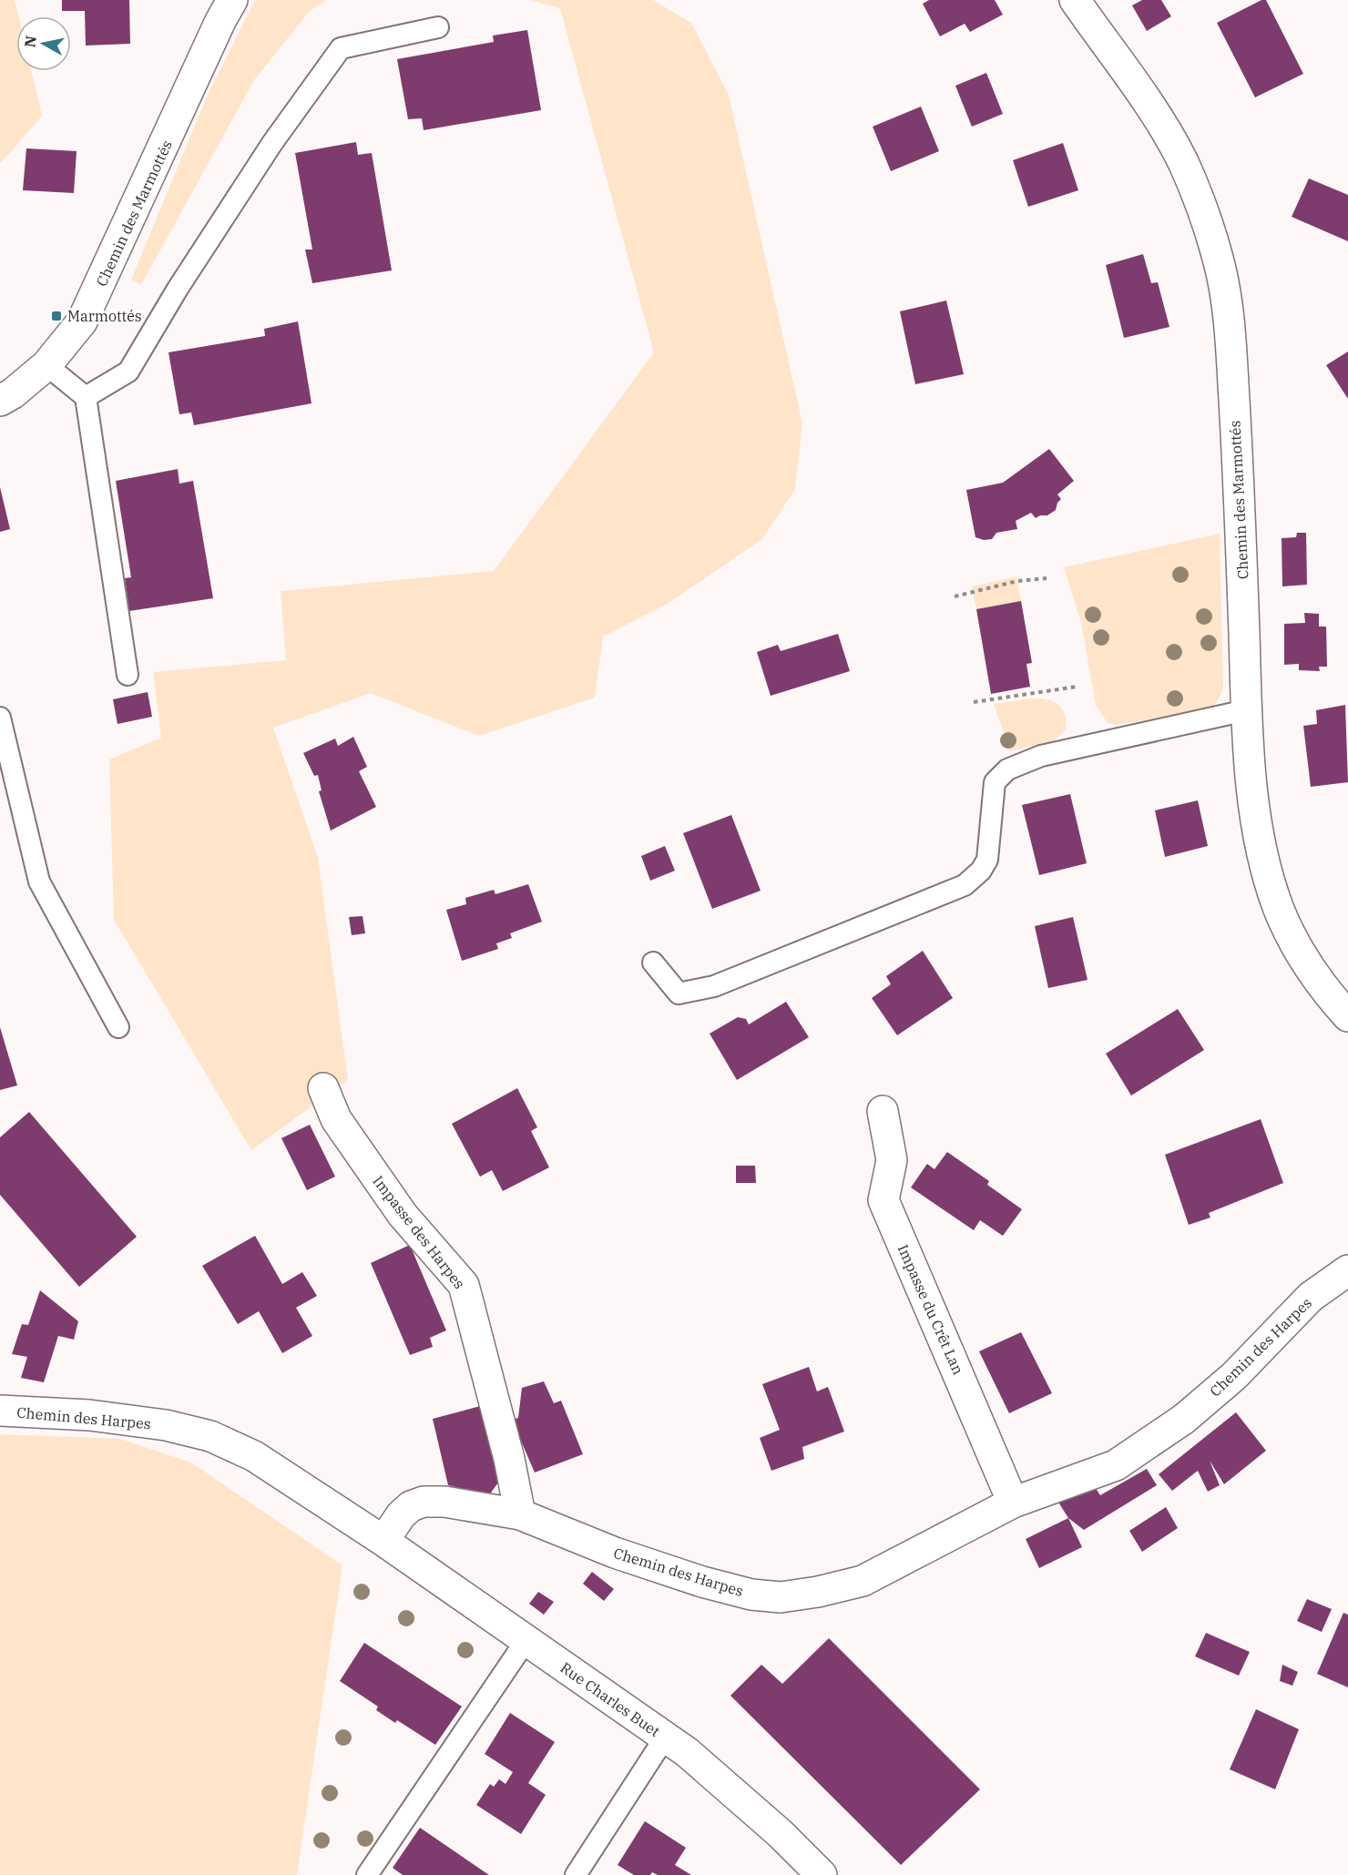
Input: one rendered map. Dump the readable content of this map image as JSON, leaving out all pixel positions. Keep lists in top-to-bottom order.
{
  "streets": {
    "street": [
      "Chemin des Marmottés",
      "Impasse des Harpes",
      "Impasse du Crêt Lan",
      "Chemin des Harpes",
      "Rue Charles Buet"
    ]
  },
  "crossings": [
    ["Impasse des Harpes", "Chemin des Harpes"],
    ["Impasse du Crêt Lan", "Chemin des Harpes"],
    ["Chemin des Harpes", "Rue Charles Buet"]
  ],
  "places": {
    "transit": ["Marmottés"]
  },
  "north": "left"
}
